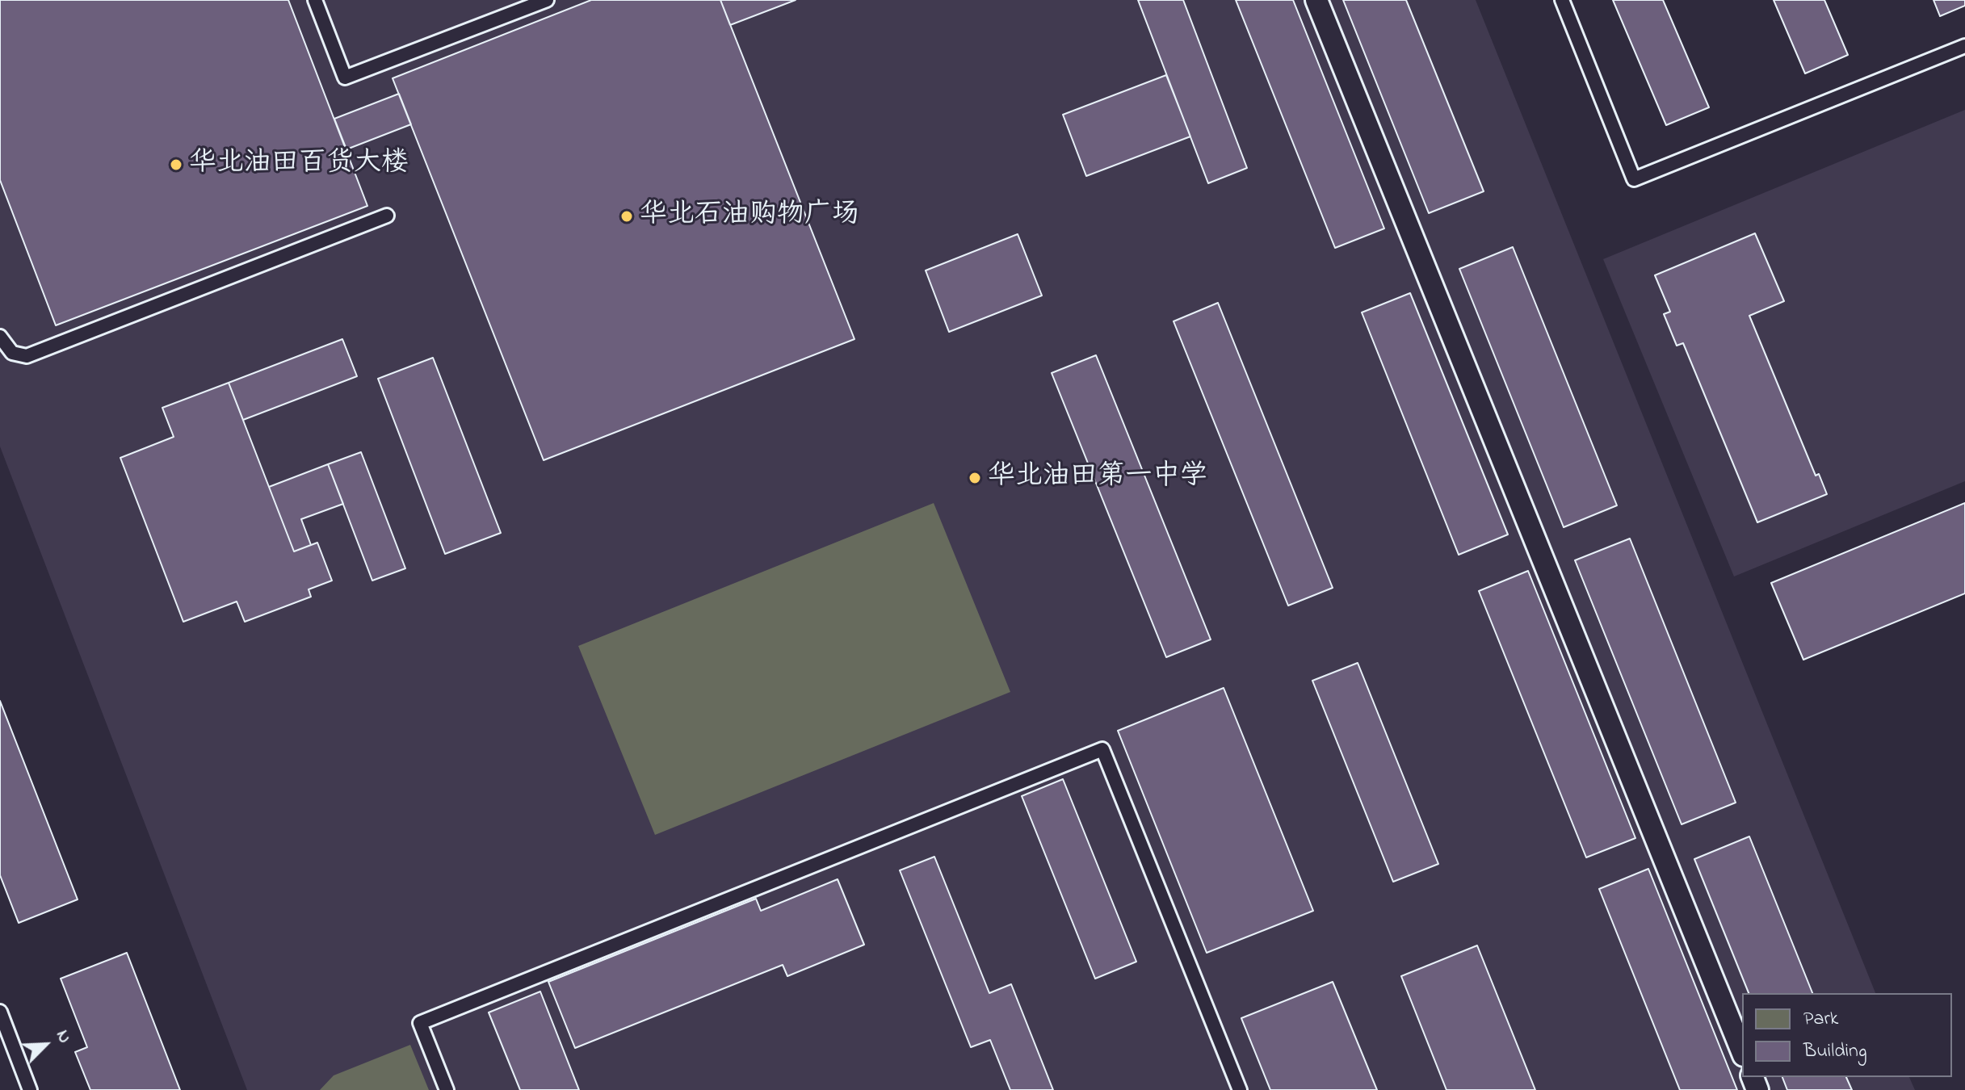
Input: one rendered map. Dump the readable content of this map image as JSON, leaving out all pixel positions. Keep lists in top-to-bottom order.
{
  "places": ["华北油田百货大楼", "华北石油购物广场", "华北油田第一中学"],
  "legend": ["Park", "Building"],
  "north": "top right"
}
